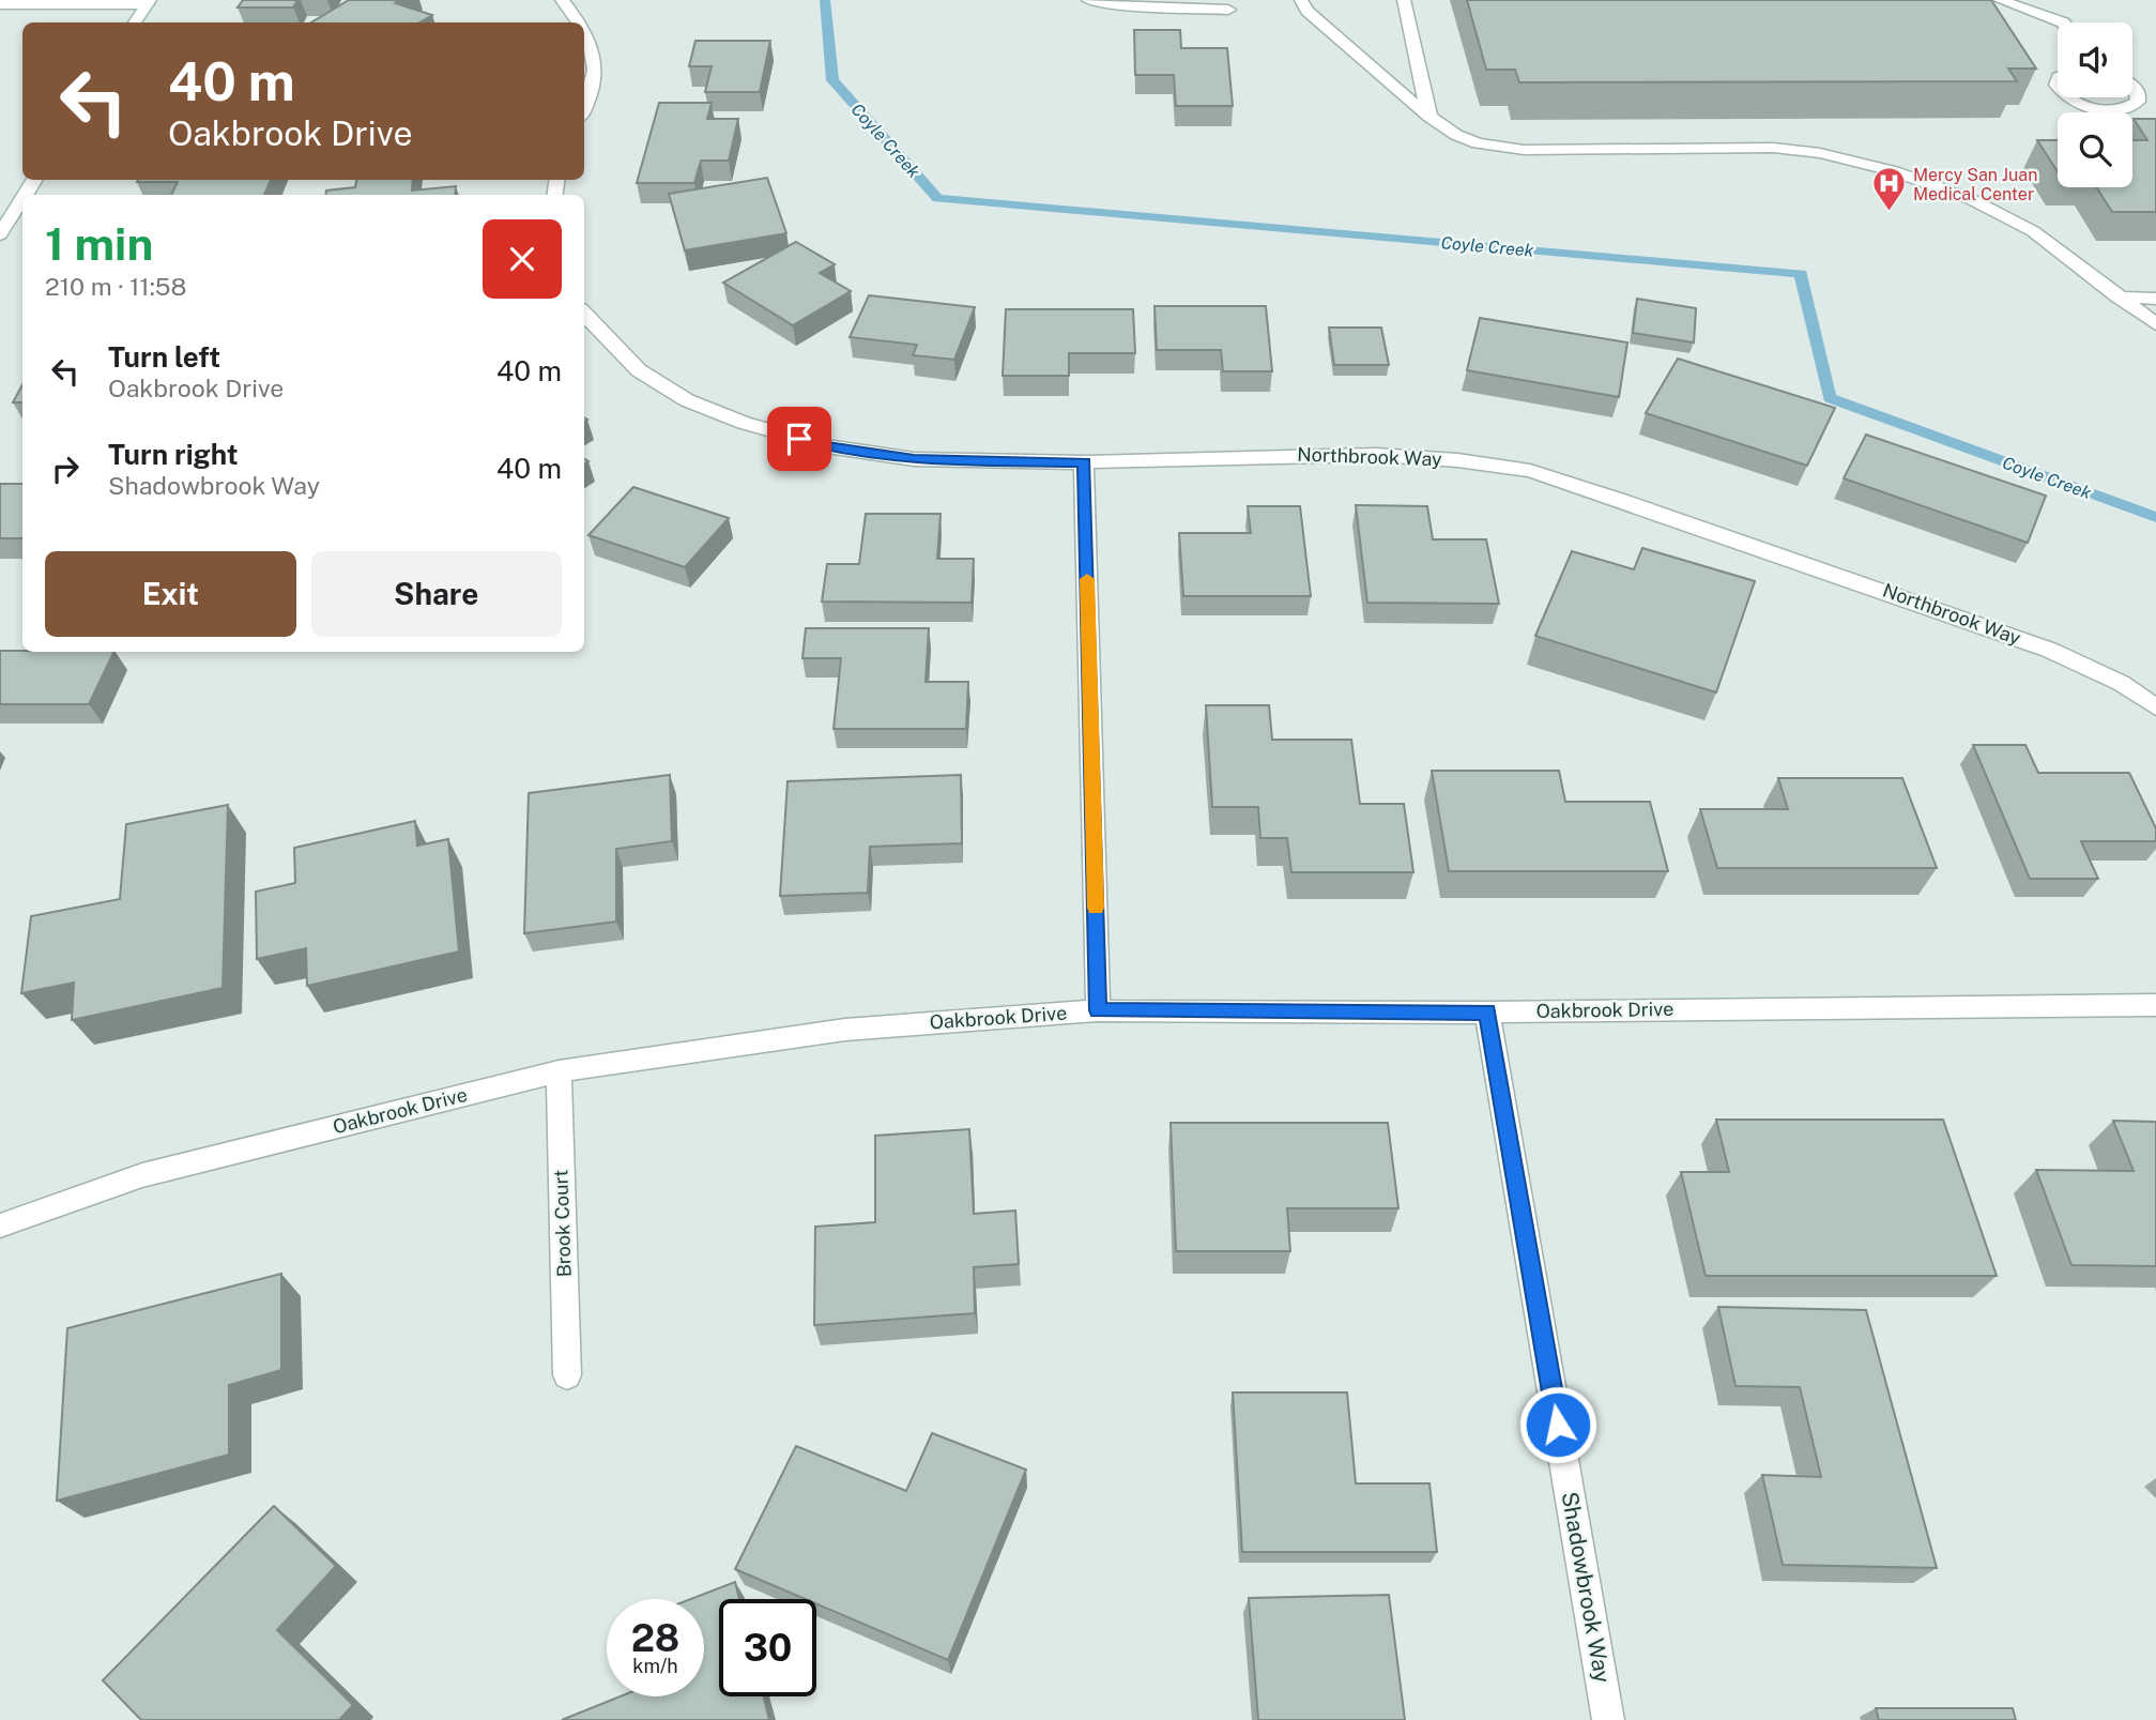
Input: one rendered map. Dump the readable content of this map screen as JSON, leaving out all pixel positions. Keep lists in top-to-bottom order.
{
  "streets": {
    "street": [
      "Northbrook Way",
      "Oakbrook Drive",
      "Brook Court",
      "Shadowbrook Way"
    ]
  },
  "crossings": [
    ["Oakbrook Drive", "Brook Court"],
    ["Oakbrook Drive", "Shadowbrook Way"]
  ],
  "water": ["Coyle Creek"],
  "places": {
    "hospital": ["Mercy San Juan Medical Center"]
  },
  "page": {
    "turn": ["40 m", "Oakbrook Drive"],
    "heading": ["1 min", "210 m · 11:58"],
    "list": [
      {
        "name": "Turn left",
        "note": "Oakbrook Drive",
        "value": "40 m"
      },
      {
        "name": "Turn right",
        "note": "Shadowbrook Way",
        "value": "40 m"
      }
    ],
    "buttons": ["Exit", "Share"],
    "speed": "28 km/h",
    "limit": "30"
  }
}
